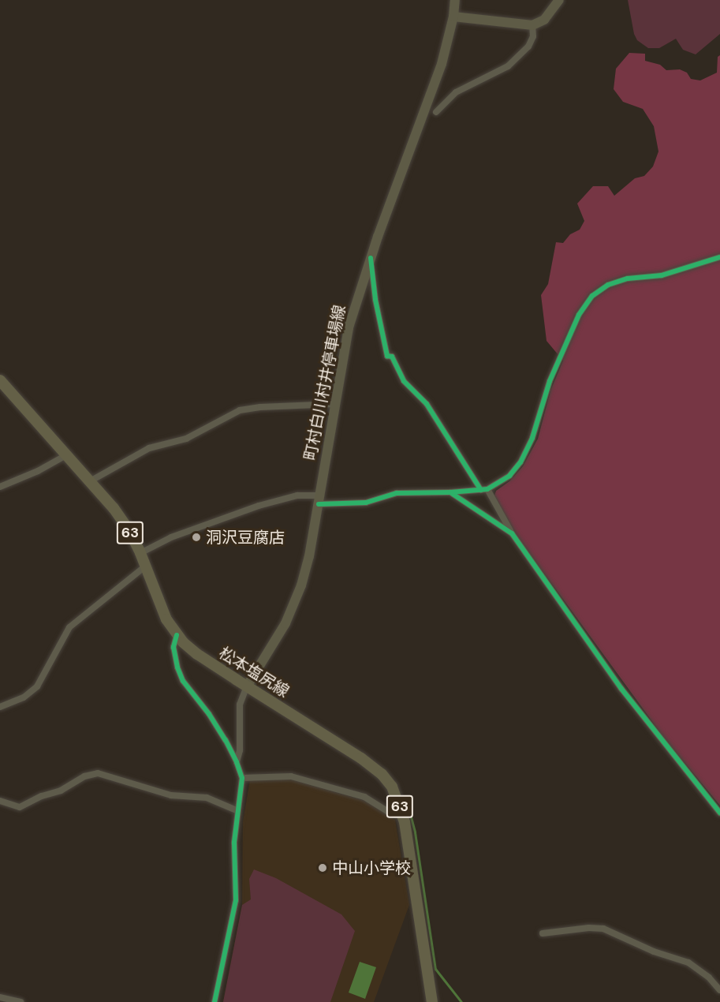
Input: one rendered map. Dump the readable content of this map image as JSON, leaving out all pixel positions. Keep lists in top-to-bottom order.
{
  "streets": {
    "main road": ["町村白川村井停車場線", "63", "松本塩尻線"]
  },
  "crossings": [
    ["町村白川村井停車場線", "松本塩尻線"]
  ],
  "places": ["洞沢豆腐店", "中山小学校"]
}
